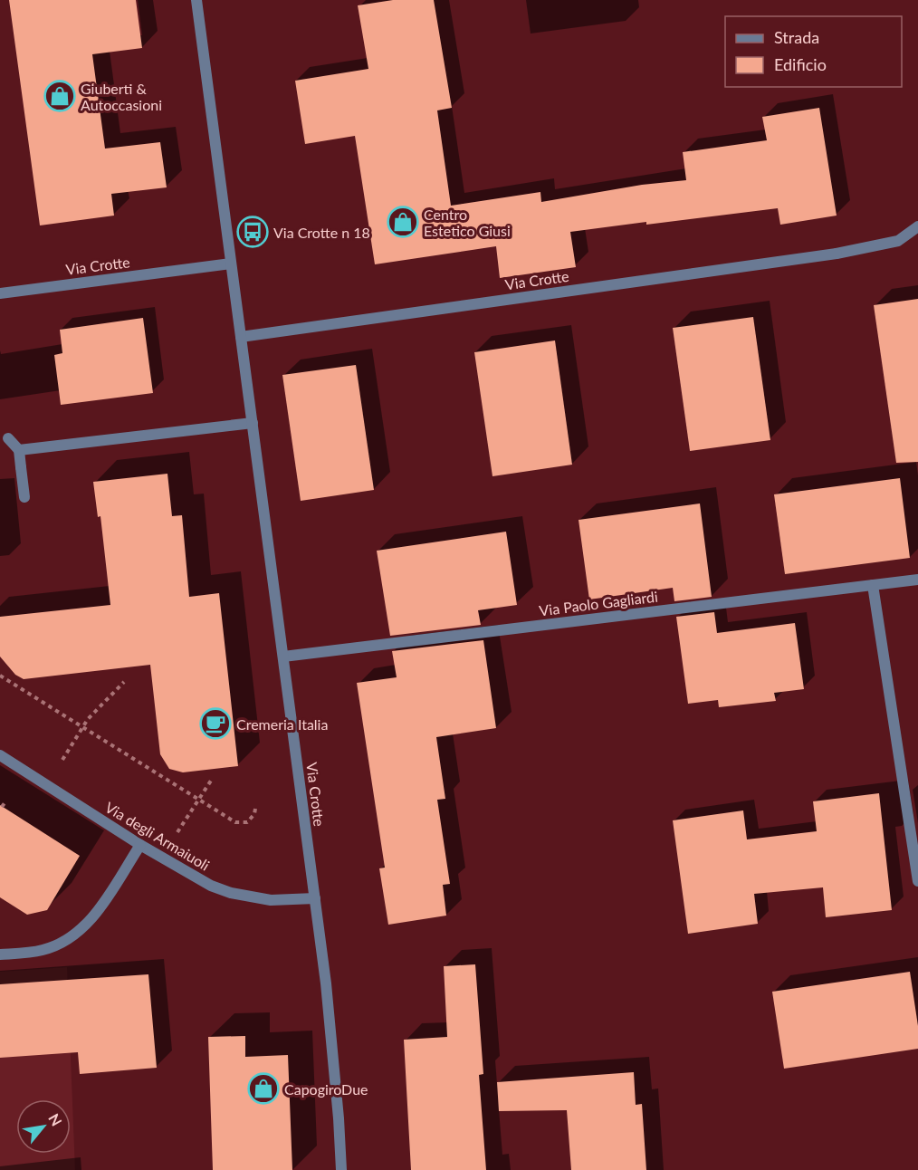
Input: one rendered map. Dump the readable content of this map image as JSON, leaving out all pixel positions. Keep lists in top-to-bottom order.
{
  "streets": {
    "street": ["Via Crotte", "Via Paolo Gagliardi", "Via degli Armaiuoli"]
  },
  "crossings": [
    ["Via Crotte", "Via Paolo Gagliardi"],
    ["Via Crotte", "Via degli Armaiuoli"]
  ],
  "places": {
    "shop": ["Giuberti & Autoccasioni", "Centro Estetico Giusi", "CapogiroDue"],
    "bus stop": ["Via Crotte n 18"],
    "cafe": ["Cremeria Italia"]
  },
  "legend": ["Strada", "Edificio"],
  "north": "top right"
}
